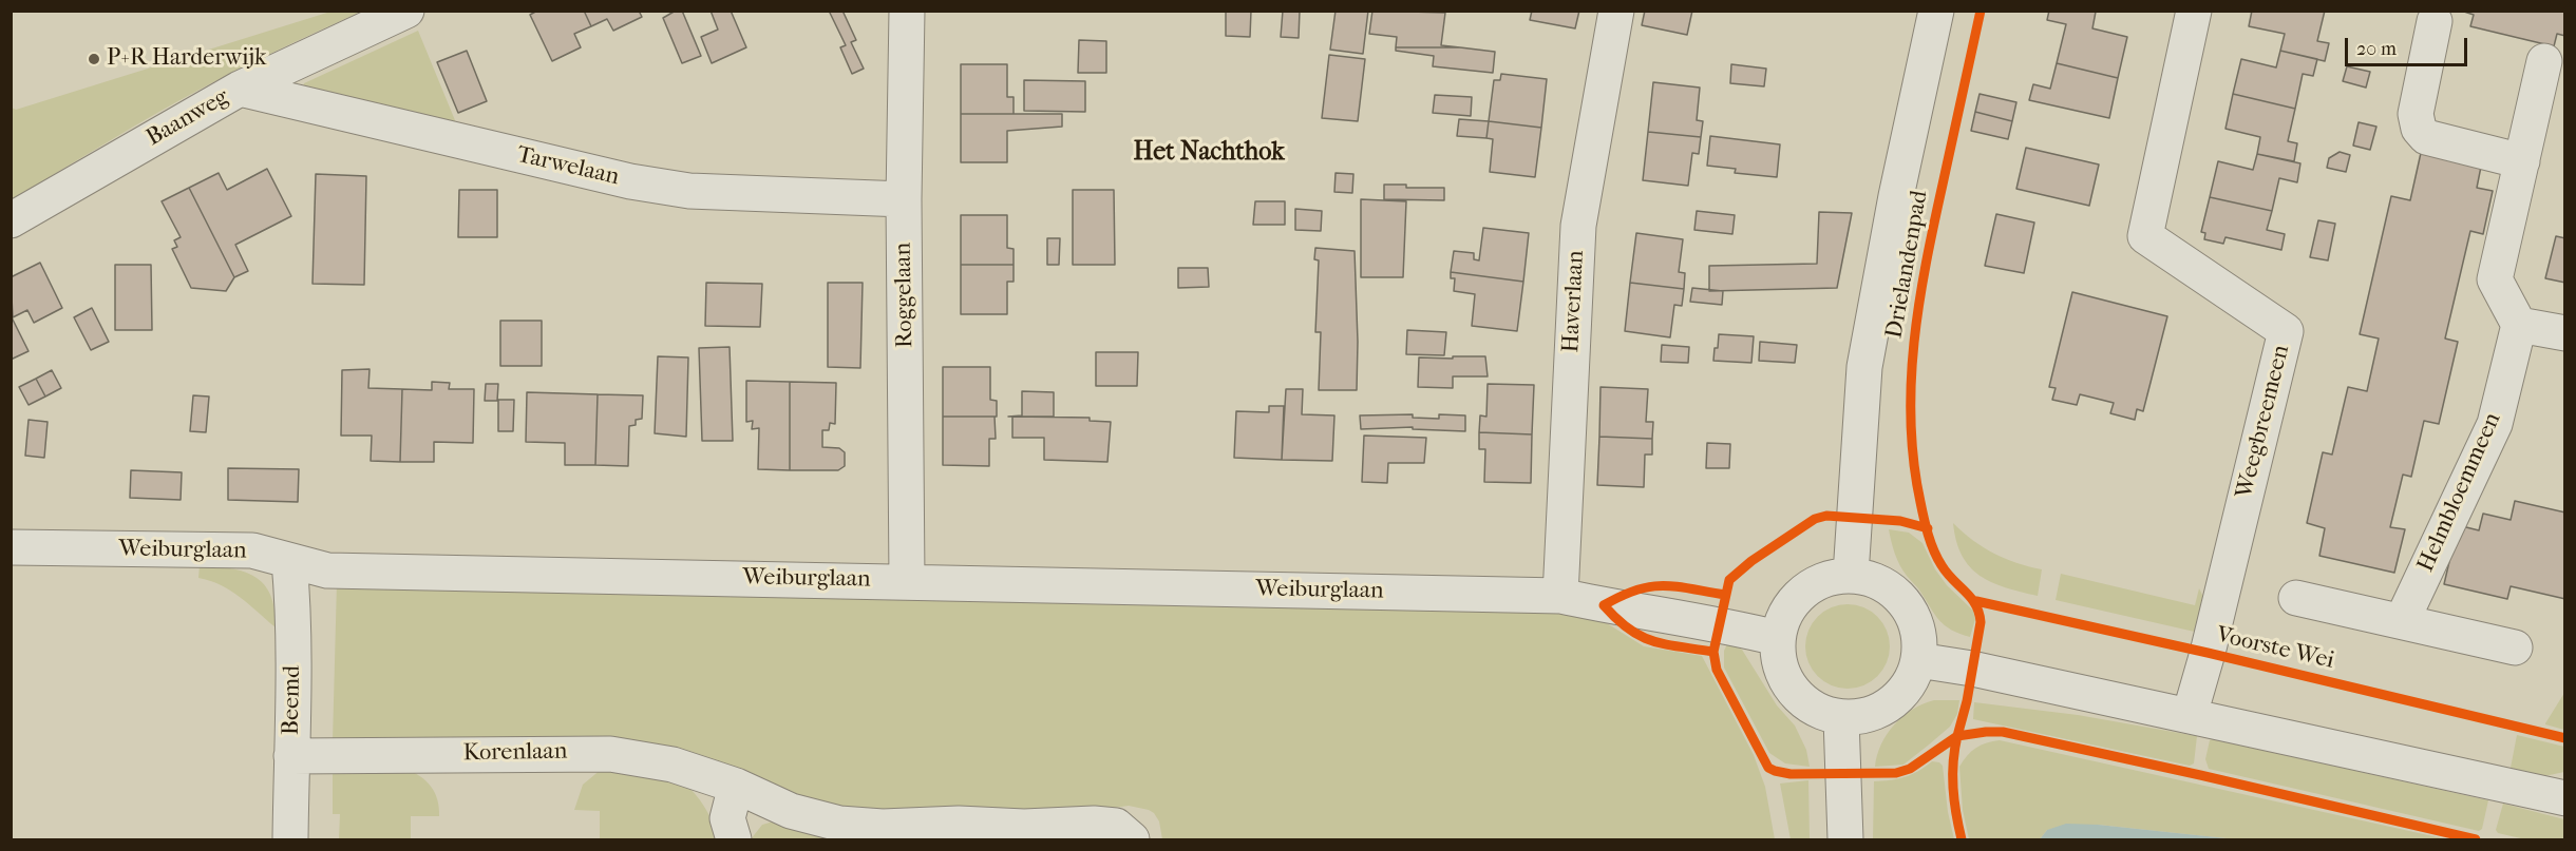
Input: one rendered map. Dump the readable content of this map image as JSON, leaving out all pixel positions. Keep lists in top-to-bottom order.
{
  "streets": {
    "street": [
      "Baanweg",
      "Tarwelaan",
      "Roggelaan",
      "Haverlaan",
      "Weegbreemeen",
      "Helmbloemmeen",
      "Weiburglaan",
      "Beemd",
      "Korenlaan"
    ],
    "cycle path": ["Drielandenpad", "Voorste Wei"]
  },
  "crossings": [
    ["Baanweg", "Tarwelaan"],
    ["Tarwelaan", "Roggelaan"],
    ["Roggelaan", "Weiburglaan"],
    ["Haverlaan", "Weiburglaan"],
    ["Weiburglaan", "Beemd"],
    ["Beemd", "Korenlaan"]
  ],
  "districts": ["Het Nachthok"],
  "places": ["P+R Harderwijk"],
  "scale_bar": "20 m"
}
